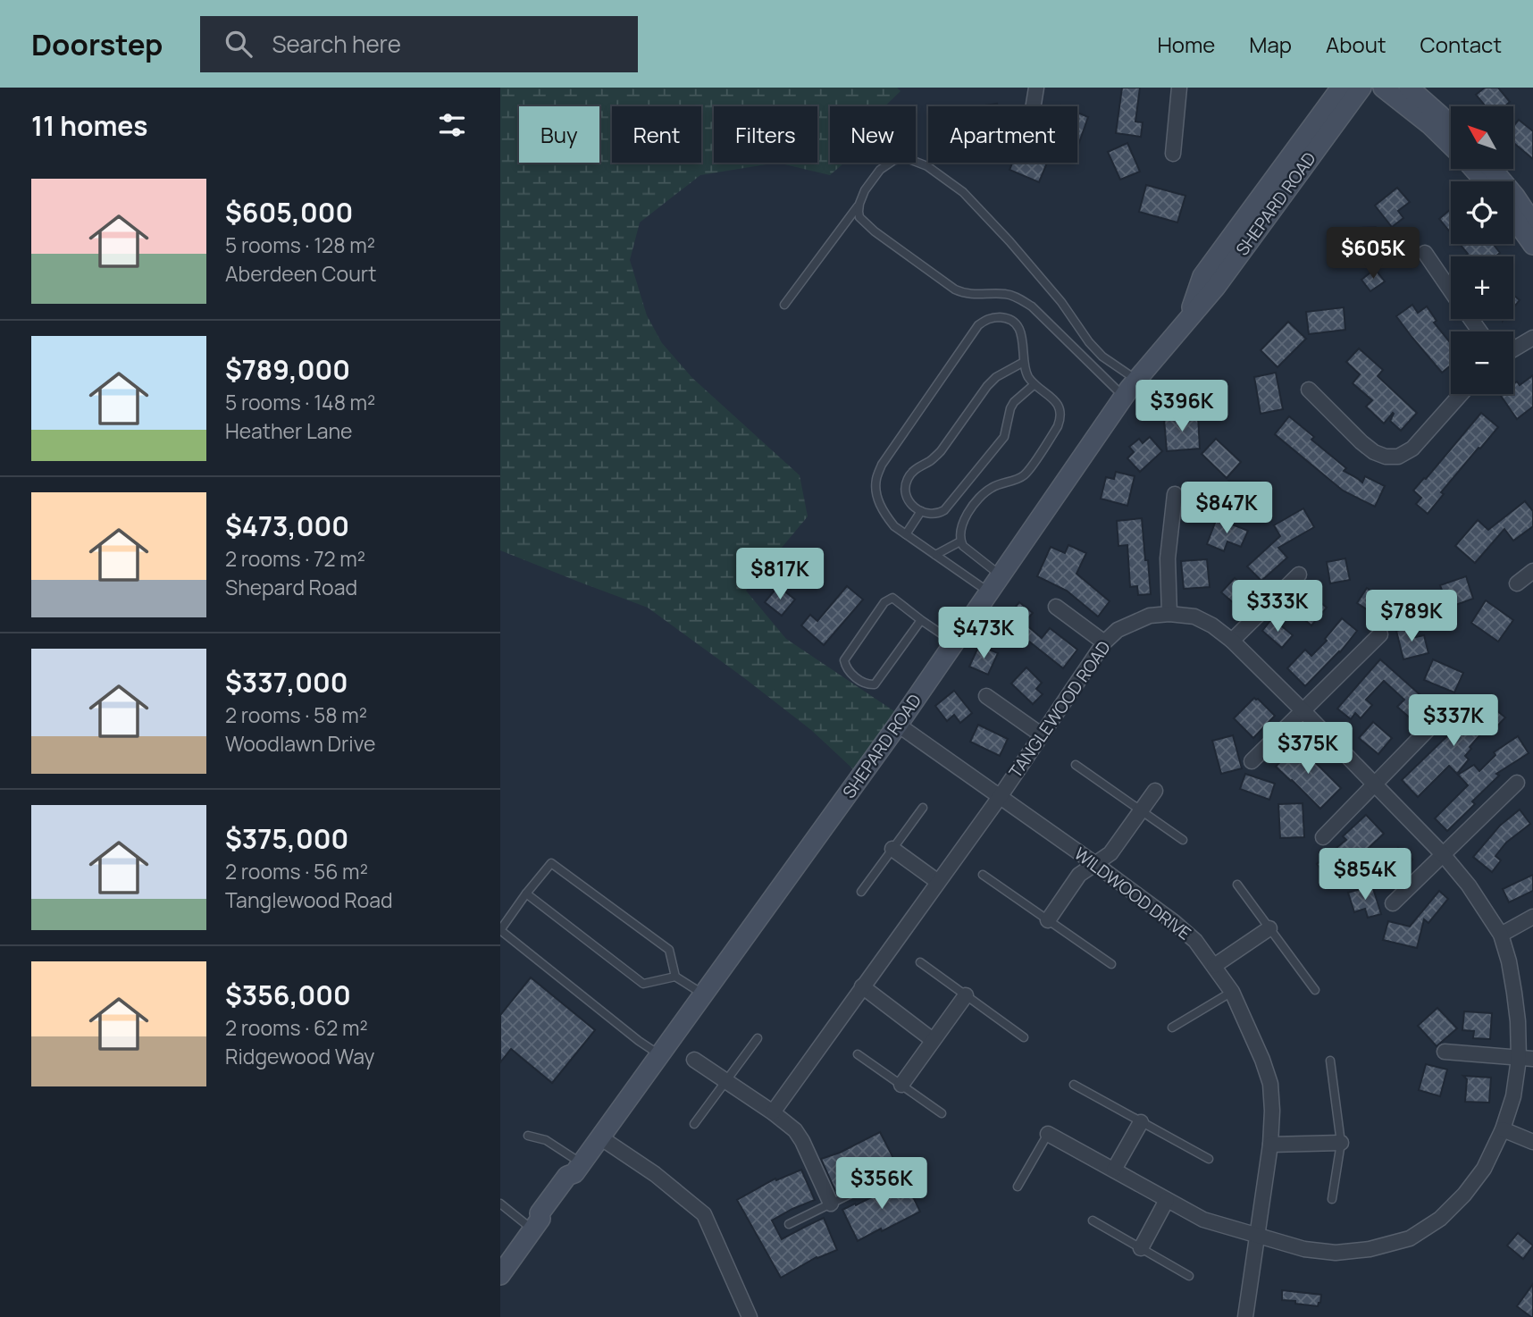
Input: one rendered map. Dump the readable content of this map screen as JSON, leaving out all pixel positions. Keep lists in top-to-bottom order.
{
  "streets": {
    "street": ["SHEPARD ROAD", "TANGLEWOOD ROAD", "WILDWOOD DRIVE"]
  },
  "crossings": [
    ["SHEPARD ROAD", "WILDWOOD DRIVE"],
    ["TANGLEWOOD ROAD", "WILDWOOD DRIVE"]
  ],
  "north": "top left",
  "page": {
    "header": "Doorstep",
    "search": "Search here",
    "nav": [
      "Home",
      "Map",
      "About",
      "Contact"
    ],
    "heading": "11 homes",
    "map_buttons": ["+", "−"],
    "chip": [
      "Buy",
      "Rent",
      "Filters",
      "New",
      "Apartment"
    ],
    "list": [
      {
        "name": "$605,000",
        "note": "5 rooms · 128 m² · Aberdeen Court"
      },
      {
        "name": "$789,000",
        "note": "5 rooms · 148 m² · Heather Lane"
      },
      {
        "name": "$473,000",
        "note": "2 rooms · 72 m² · Shepard Road"
      },
      {
        "name": "$337,000",
        "note": "2 rooms · 58 m² · Woodlawn Drive"
      },
      {
        "name": "$375,000",
        "note": "2 rooms · 56 m² · Tanglewood Road"
      },
      {
        "name": "$356,000",
        "note": "2 rooms · 62 m² · Ridgewood Way"
      }
    ],
    "price": [
      "$605K",
      "$396K",
      "$847K",
      "$817K",
      "$333K",
      "$789K",
      "$473K",
      "$337K",
      "$375K",
      "$854K",
      "$356K"
    ]
  }
}
